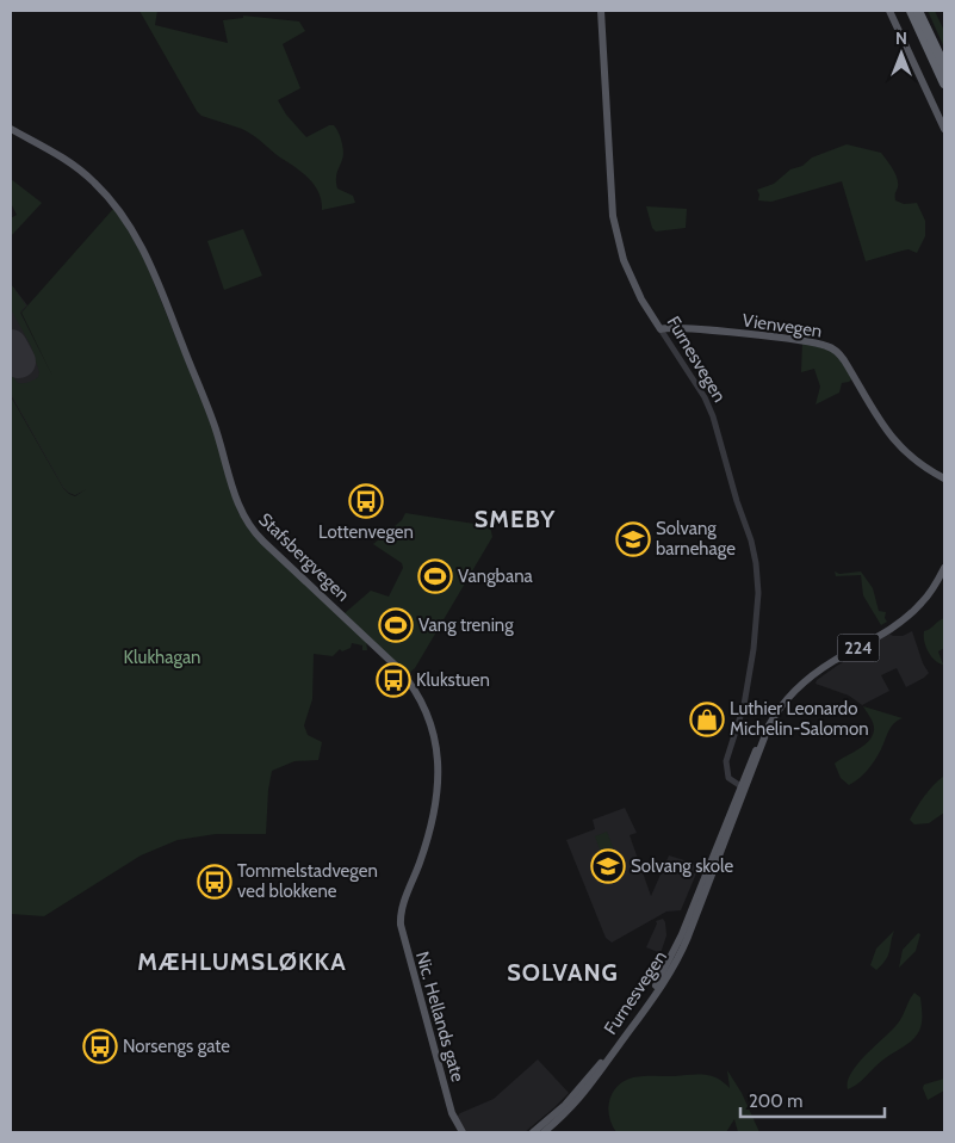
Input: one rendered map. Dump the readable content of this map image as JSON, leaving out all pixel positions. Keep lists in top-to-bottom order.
{
  "streets": {
    "main road": [
      "Vienvegen",
      "Furnesvegen",
      "Stafsbergvegen",
      "224",
      "Nic. Hellands gate"
    ]
  },
  "crossings": [
    ["Vienvegen", "Furnesvegen"],
    ["Furnesvegen", "224"],
    ["Stafsbergvegen", "Nic. Hellands gate"]
  ],
  "districts": ["SMEBY", "MÆHLUMSLØKKA", "SOLVANG"],
  "parks": ["Klukhagan"],
  "places": {
    "bus stop": [
      "Lottenvegen",
      "Klukstuen",
      "Tommelstadvegen ved blokkene",
      "Norsengs gate"
    ],
    "school or university": ["Solvang barnehage", "Solvang skole"],
    "sports": ["Vangbana", "Vang trening"],
    "shop": ["Luthier Leonardo Michelin-Salomon"]
  },
  "scale_bar": "200 m",
  "north": "top"
}
